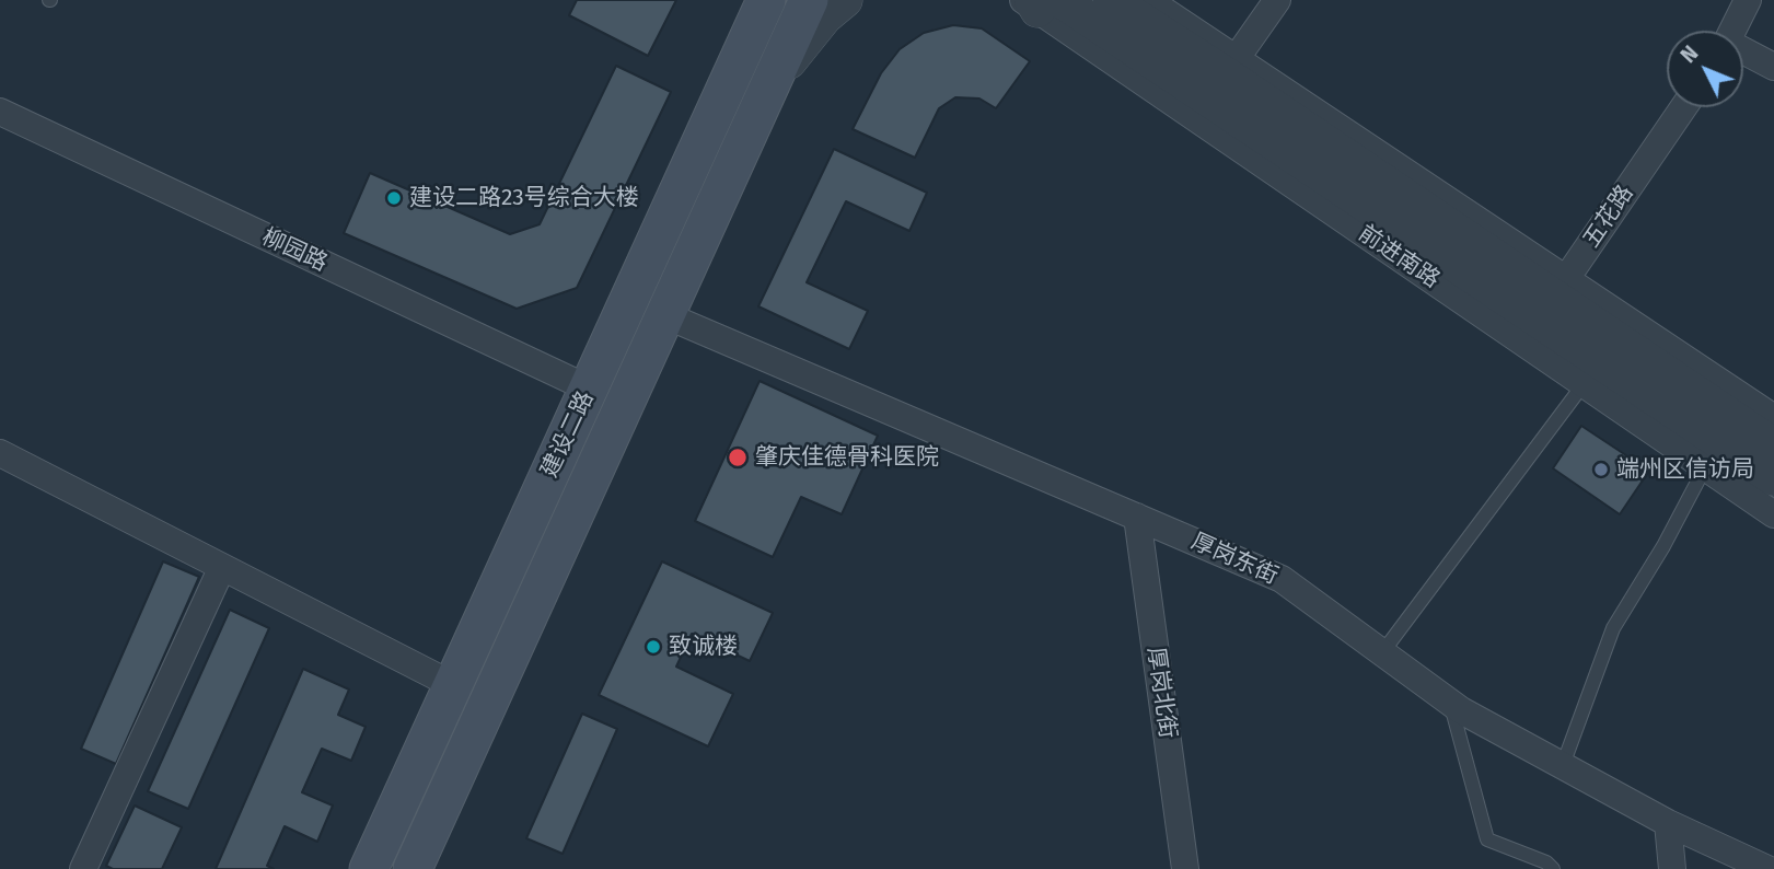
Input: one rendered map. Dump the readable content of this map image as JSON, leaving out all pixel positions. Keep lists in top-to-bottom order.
{
  "streets": {
    "main road": ["建设二路"],
    "street": [
      "五花路",
      "柳园路",
      "前进南路",
      "厚岗东街",
      "厚岗北街"
    ]
  },
  "crossings": [
    ["五花路", "前进南路"],
    ["柳园路", "建设二路"],
    ["建设二路", "厚岗东街"],
    ["厚岗东街", "厚岗北街"]
  ],
  "places": [
    "建设二路23号综合大楼",
    "肇庆佳德骨科医院",
    "端州区信访局",
    "致诚楼"
  ],
  "north": "top left"
}
